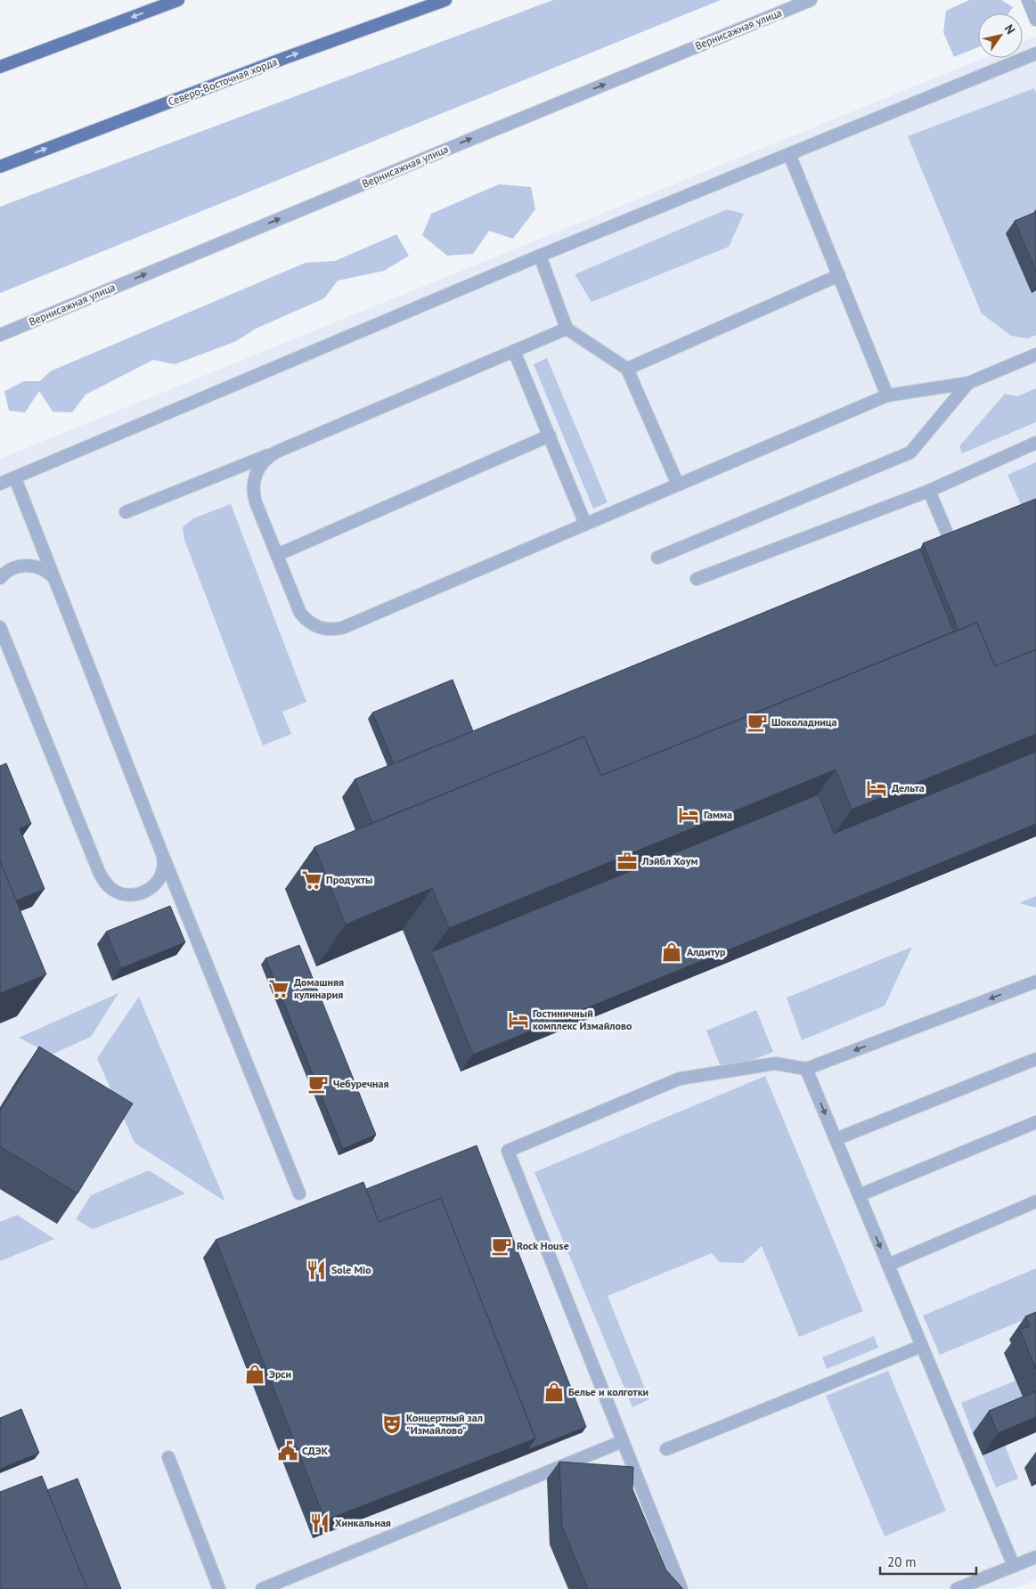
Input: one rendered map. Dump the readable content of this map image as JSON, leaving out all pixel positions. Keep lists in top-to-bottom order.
{
  "streets": {
    "main road": ["Северо-Восточная хорда"],
    "street": ["Вернисажная улица"]
  },
  "one_way": ["Вернисажная улица"],
  "places": {
    "cafe": ["Шоколадница", "Чебуречная", "Rock House"],
    "hotel": ["Дельта", "Гамма", "Гостиничный комплекс Измайлово"],
    "office": ["Лэйбл Хоум"],
    "supermarket": ["Продукты", "Домашняя кулинария"],
    "shop": ["Алдитур", "Эрси", "Белье и колготки"],
    "restaurant": ["Sole Mio", "Хинкальная"],
    "theatre": ["Концертный зал \"Измайлово\""],
    "public building": ["СДЭК"]
  },
  "scale_bar": "20 m",
  "north": "top right"
}
